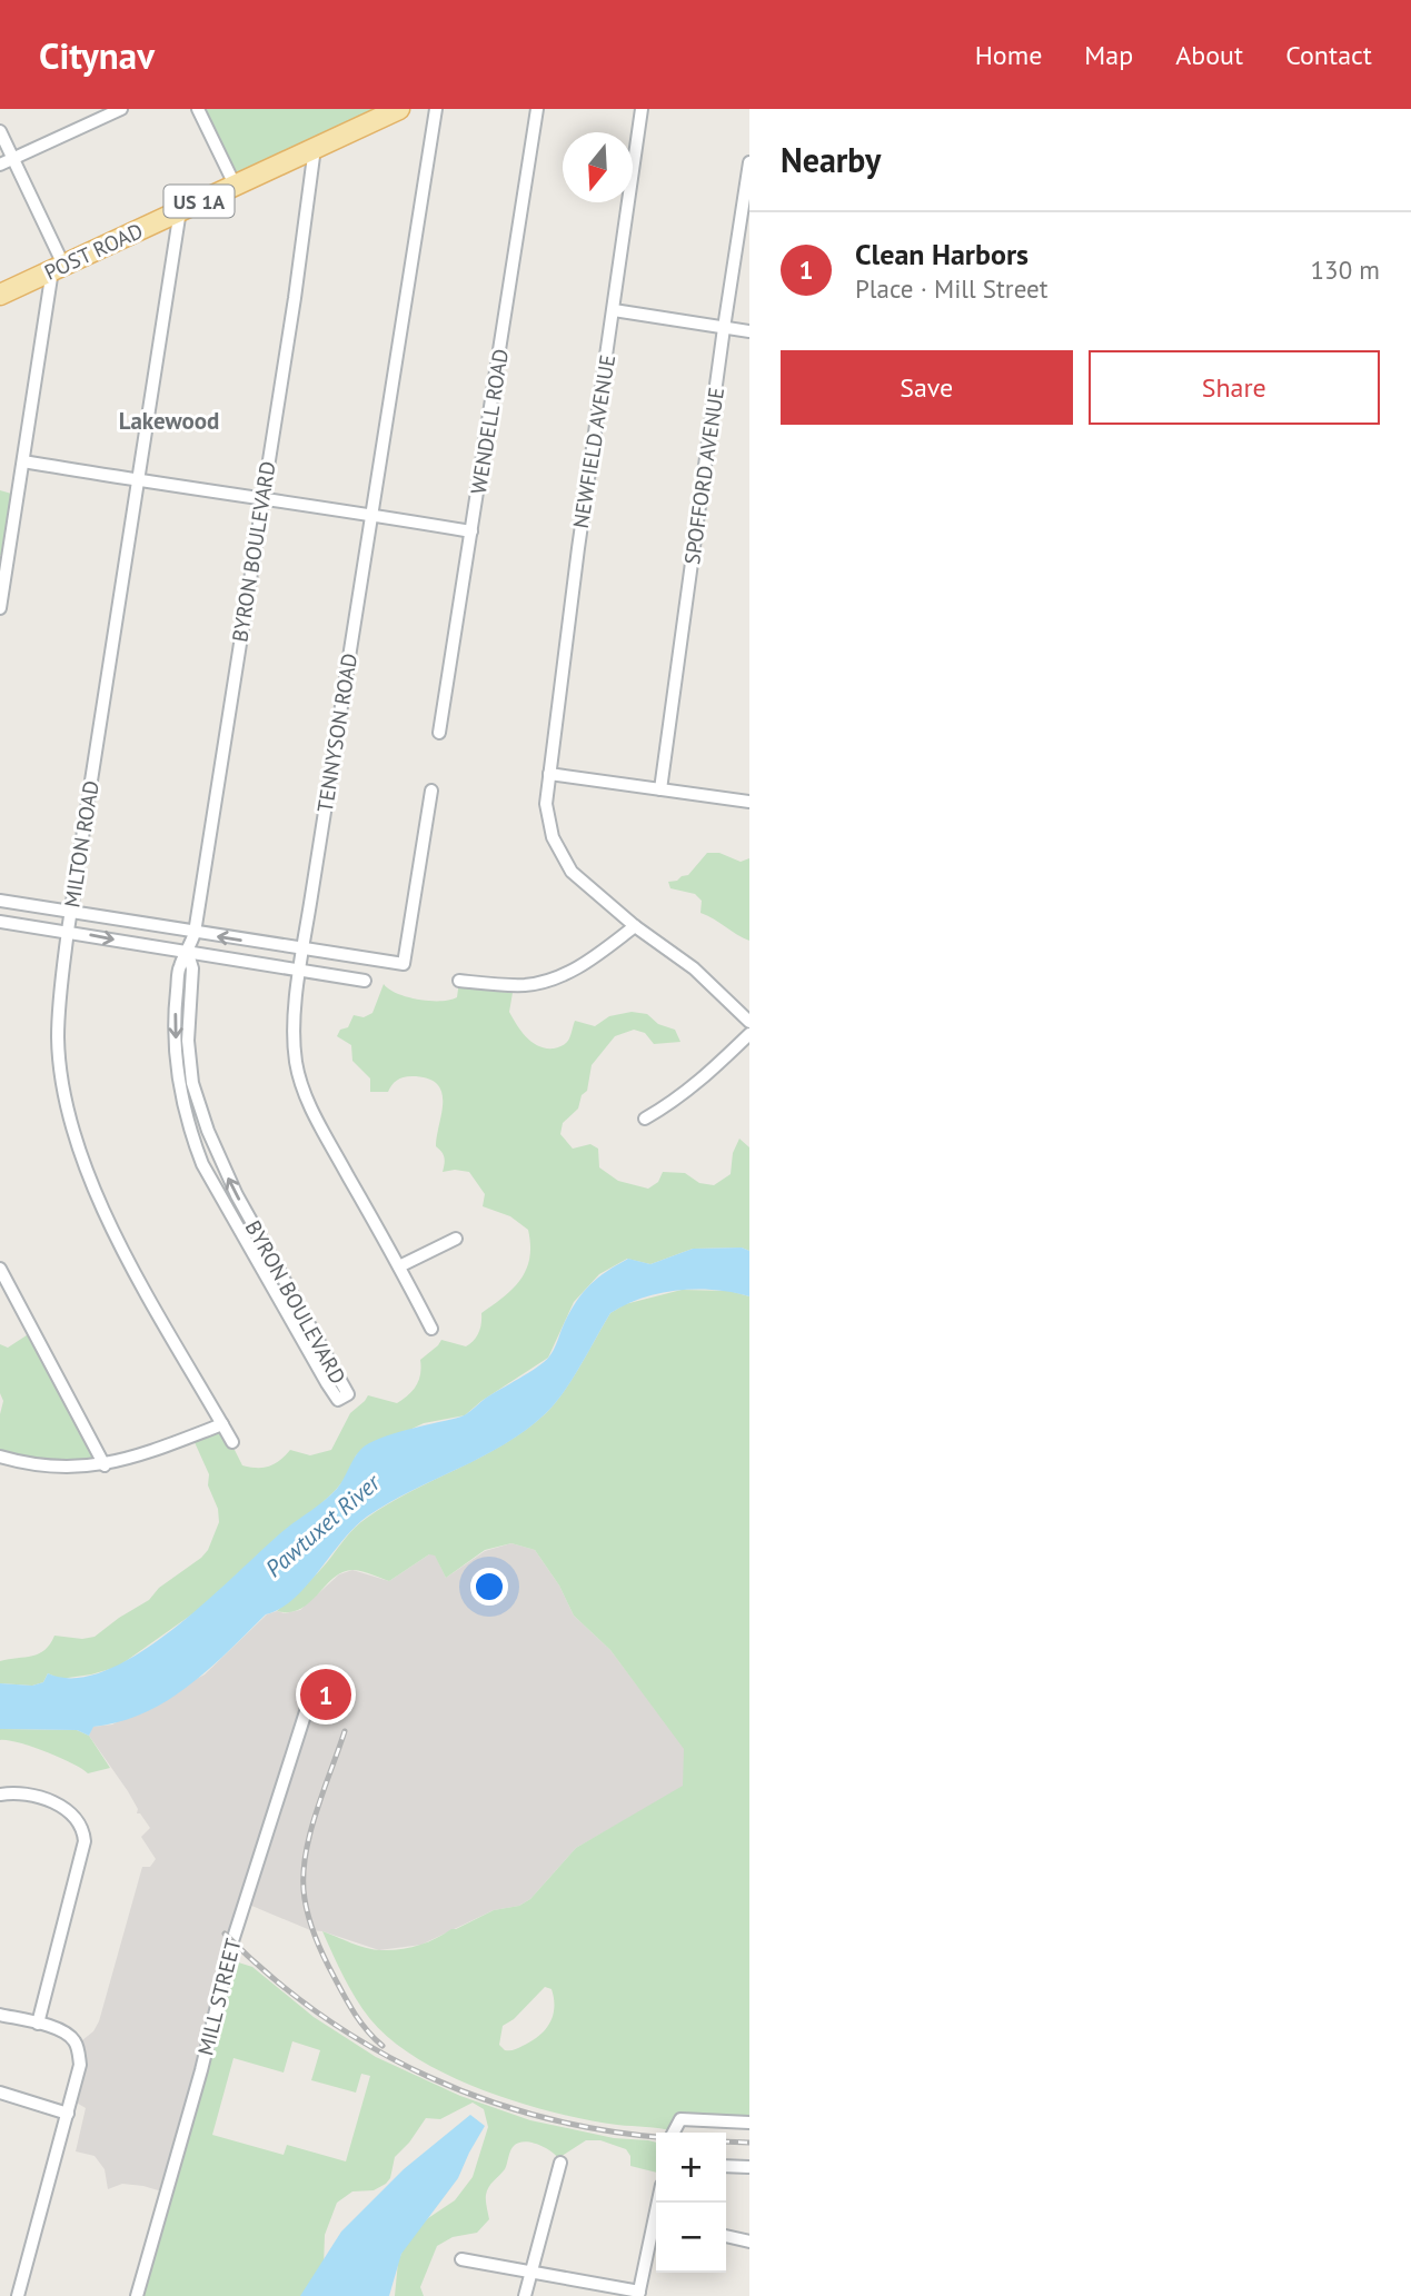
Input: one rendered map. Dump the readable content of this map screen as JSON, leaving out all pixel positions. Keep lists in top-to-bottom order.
{
  "streets": {
    "main road": ["US 1A", "POST ROAD"],
    "street": [
      "WENDELL ROAD",
      "NEWFIELD AVENUE",
      "SPOFFORD AVENUE",
      "BYRON BOULEVARD",
      "TENNYSON ROAD",
      "MILTON ROAD",
      "MILL STREET"
    ]
  },
  "crossings": [
    ["POST ROAD", "BYRON BOULEVARD"],
    ["POST ROAD", "MILTON ROAD"]
  ],
  "districts": ["Lakewood"],
  "water": ["Pawtuxet River"],
  "north": "bottom",
  "page": {
    "header": "Citynav",
    "nav": [
      "Home",
      "Map",
      "About",
      "Contact"
    ],
    "heading": "Nearby",
    "list": [
      {
        "mark": "1",
        "name": "Clean Harbors",
        "note": "Place · Mill Street",
        "value": "130 m"
      }
    ],
    "buttons": ["Save", "Share"],
    "pins": "1",
    "map_buttons": ["+", "−"]
  }
}
